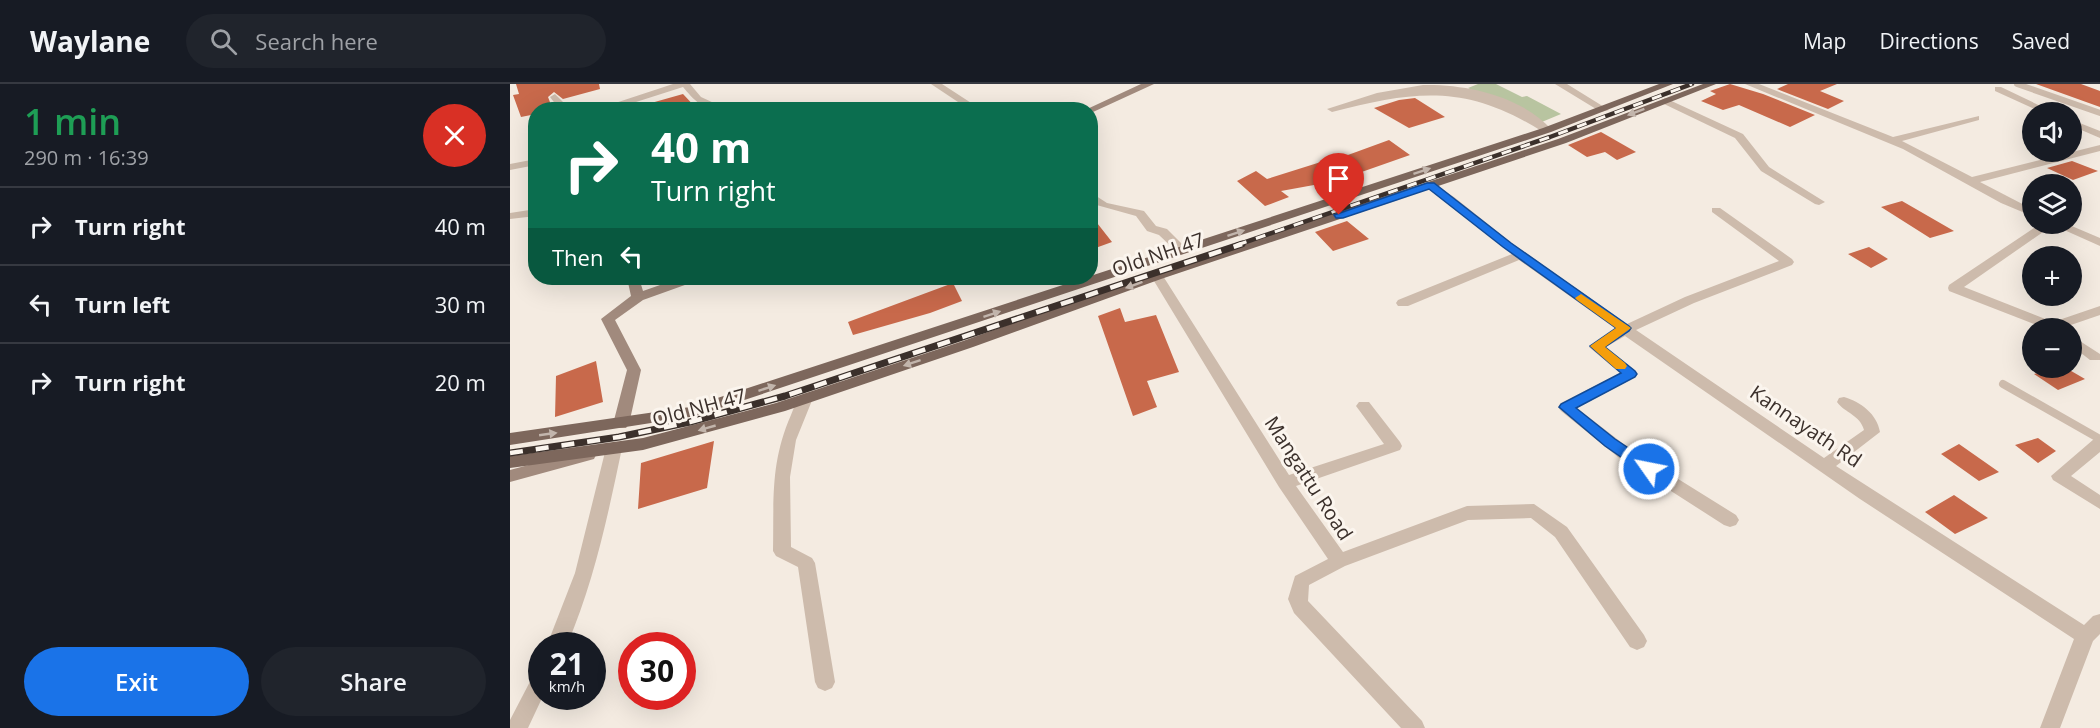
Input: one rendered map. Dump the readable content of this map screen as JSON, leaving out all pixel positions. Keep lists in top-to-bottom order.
{
  "streets": {
    "main road": ["Old NH 47"],
    "street": ["Kannayath Rd", "Mangattu Road"]
  },
  "crossings": [
    ["Old NH 47", "Kannayath Rd"],
    ["Old NH 47", "Mangattu Road"]
  ],
  "page": {
    "header": "Waylane",
    "search": "Search here",
    "nav": ["Map", "Directions", "Saved"],
    "heading": ["1 min", "290 m · 16:39"],
    "map_buttons": ["+", "−"],
    "turn": ["40 m", "Turn right"],
    "list": [
      {
        "name": "Turn right",
        "value": "40 m"
      },
      {
        "name": "Turn left",
        "value": "30 m"
      },
      {
        "name": "Turn right",
        "value": "20 m"
      }
    ],
    "then": "Then",
    "speed": "21 km/h",
    "limit": "30",
    "buttons": ["Exit", "Share"]
  }
}
